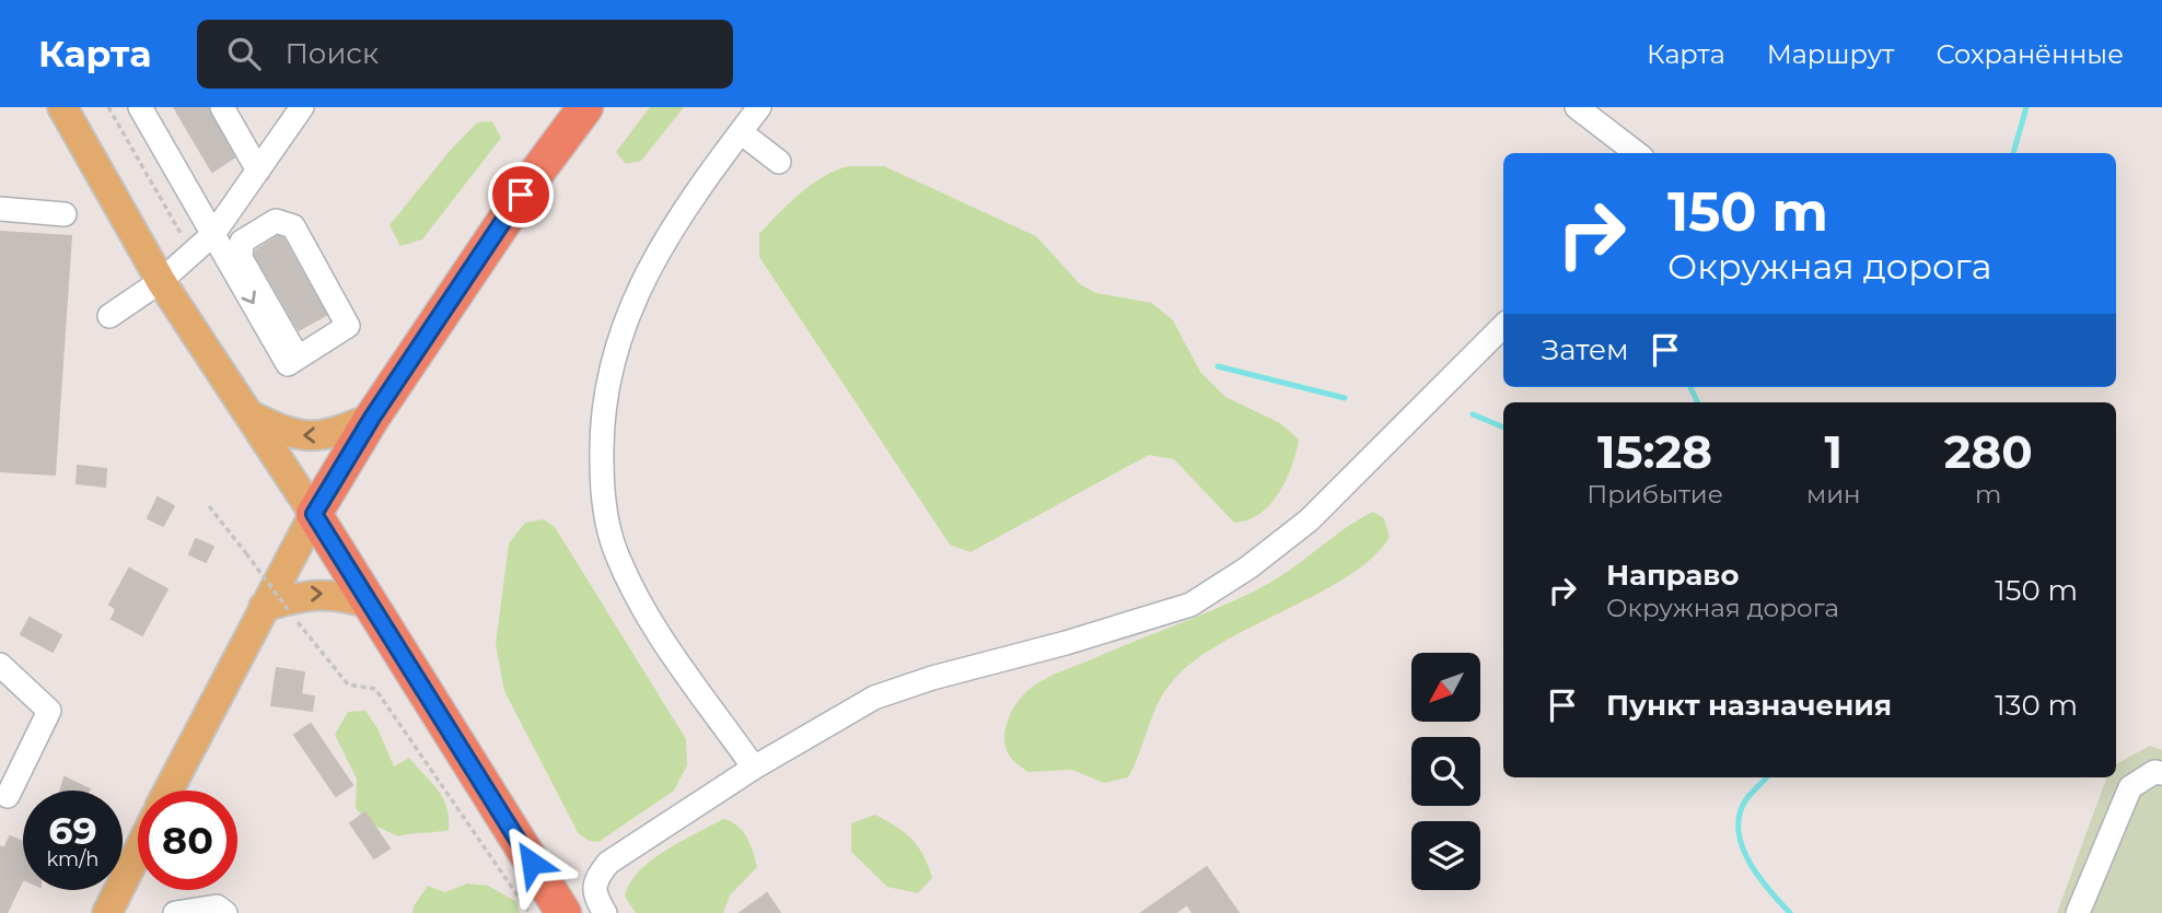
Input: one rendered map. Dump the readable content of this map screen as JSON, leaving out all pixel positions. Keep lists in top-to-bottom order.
{
  "north": "bottom left",
  "page": {
    "header": "Карта",
    "search": "Поиск",
    "nav": ["Карта", "Маршрут", "Сохранённые"],
    "turn": ["150 m", "Окружная дорога"],
    "then": "Затем",
    "eta": [
      "15:28",
      "Прибытие",
      "1",
      "мин",
      "280",
      "m"
    ],
    "list": [
      {
        "name": "Направо",
        "note": "Окружная дорога",
        "value": "150 m"
      },
      {
        "name": "Пункт назначения",
        "value": "130 m"
      }
    ],
    "speed": "69 km/h",
    "limit": "80"
  }
}
